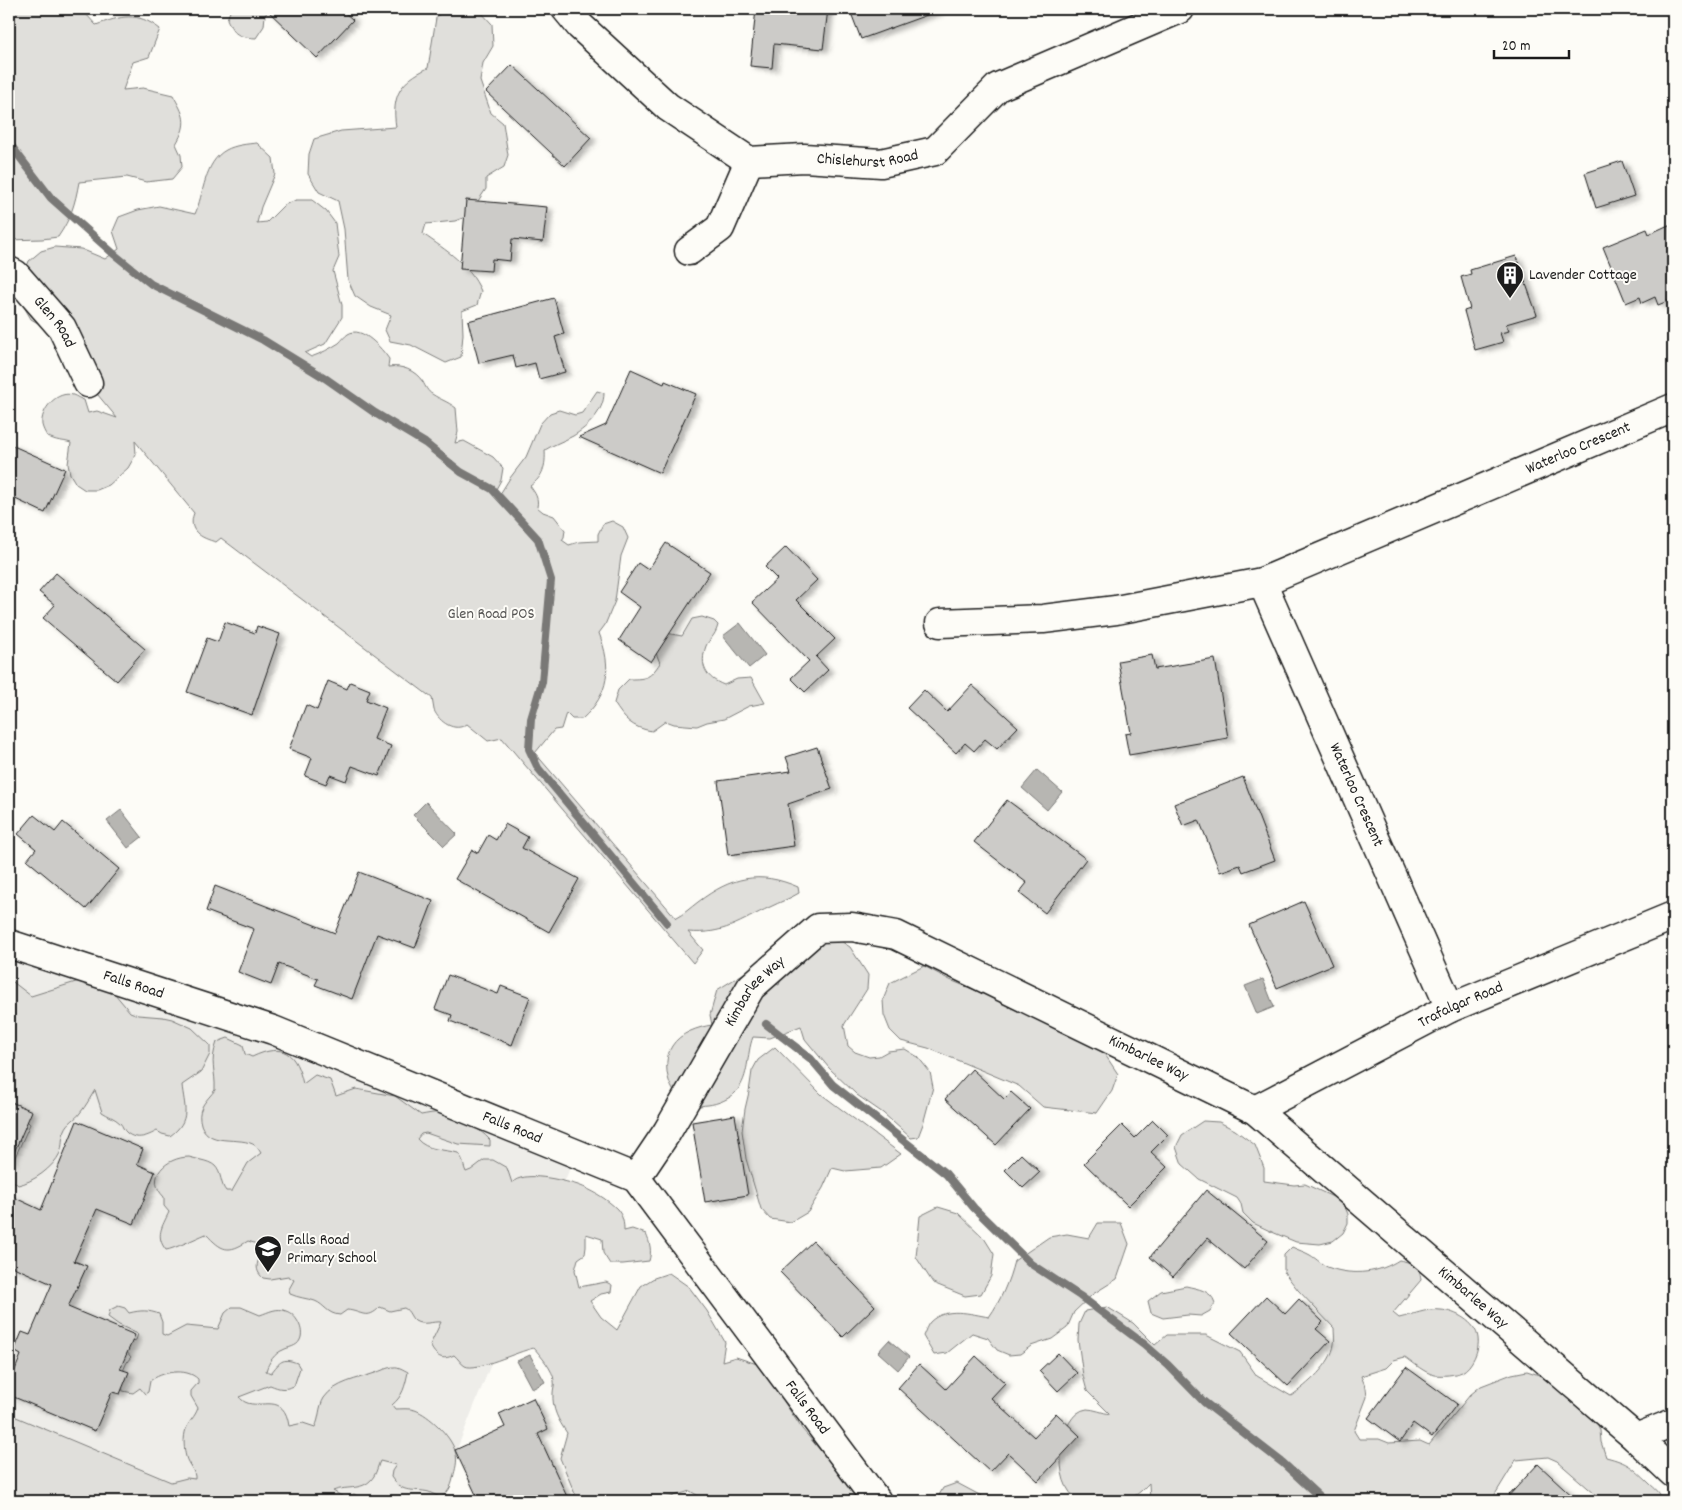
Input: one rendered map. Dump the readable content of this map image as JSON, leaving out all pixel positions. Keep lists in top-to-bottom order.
{
  "streets": {
    "street": [
      "Chislehurst Road",
      "Glen Road",
      "Waterloo Crescent",
      "Falls Road",
      "Kimbarlee Way",
      "Trafalgar Road"
    ]
  },
  "crossings": [
    ["Waterloo Crescent", "Trafalgar Road"],
    ["Falls Road", "Kimbarlee Way"],
    ["Kimbarlee Way", "Trafalgar Road"]
  ],
  "parks": ["Glen Road POS"],
  "places": {
    "building": ["Lavender Cottage"],
    "school or university": ["Falls Road Primary School"]
  },
  "scale_bar": "20 m"
}
